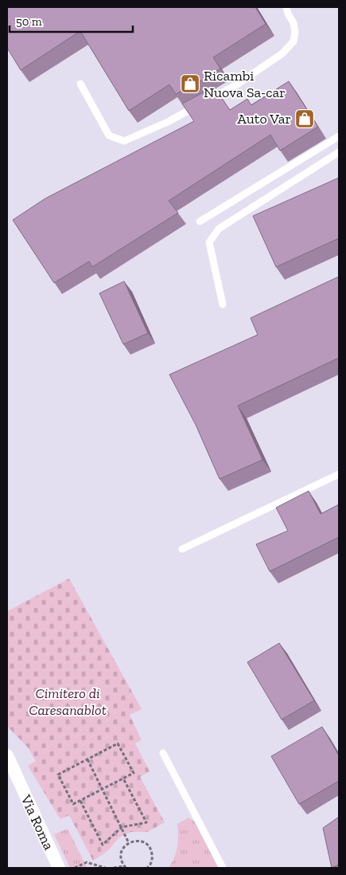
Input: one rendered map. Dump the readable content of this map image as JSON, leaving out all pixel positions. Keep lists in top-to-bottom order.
{
  "streets": {
    "street": ["Via Roma"]
  },
  "parks": ["Cimitero di Caresanablot"],
  "places": {
    "shop": ["Ricambi Nuova Sa-car", "Auto Var"]
  },
  "scale_bar": "50 m"
}
